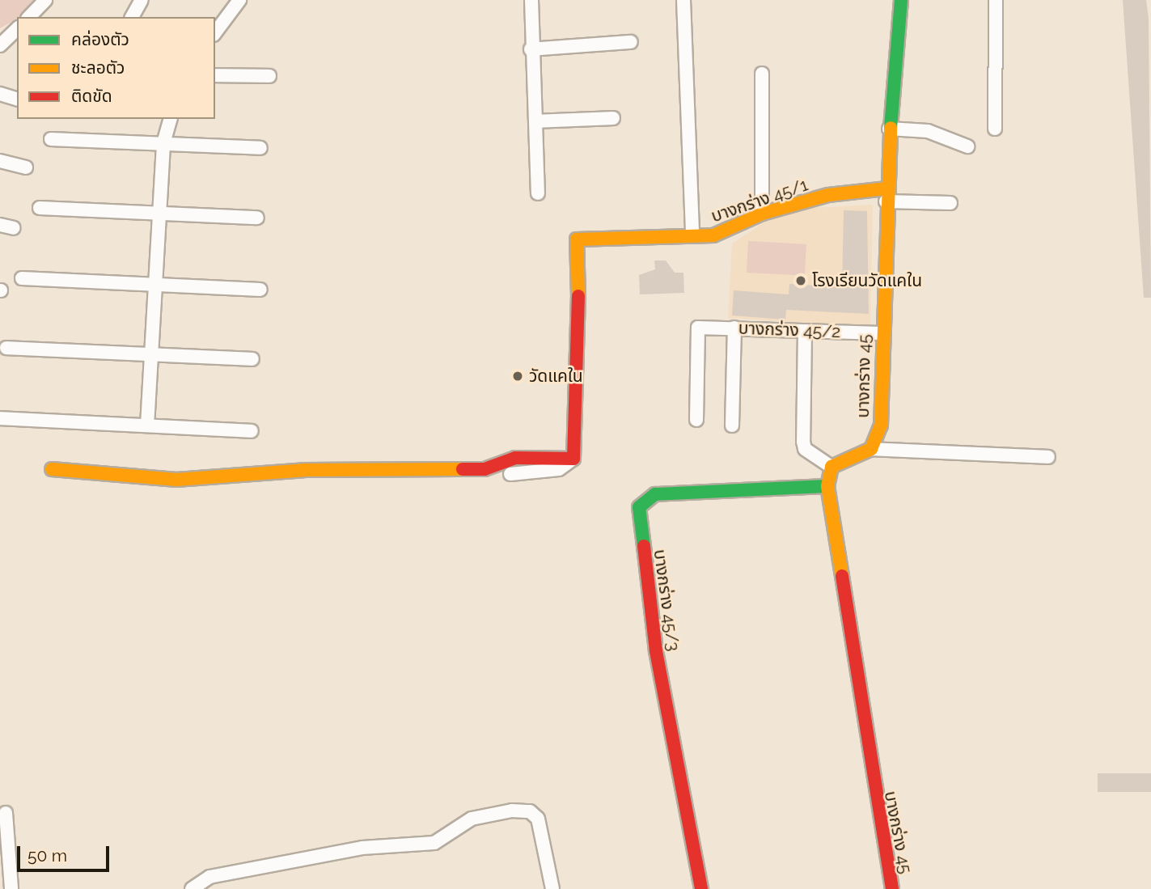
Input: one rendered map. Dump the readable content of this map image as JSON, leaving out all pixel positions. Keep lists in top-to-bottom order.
{
  "streets": {
    "street": [
      "บางกร่าง 45/1",
      "บางกร่าง 45/2",
      "บางกร่าง 45",
      "บางกร่าง 45/3"
    ]
  },
  "crossings": [
    ["บางกร่าง 45/1", "บางกร่าง 45"],
    ["บางกร่าง 45/2", "บางกร่าง 45"],
    ["บางกร่าง 45", "บางกร่าง 45/3"]
  ],
  "places": ["โรงเรียนวัดแคใน", "วัดแคใน"],
  "legend": ["คล่องตัว", "ชะลอตัว", "ติดขัด"],
  "scale_bar": "50 m"
}
